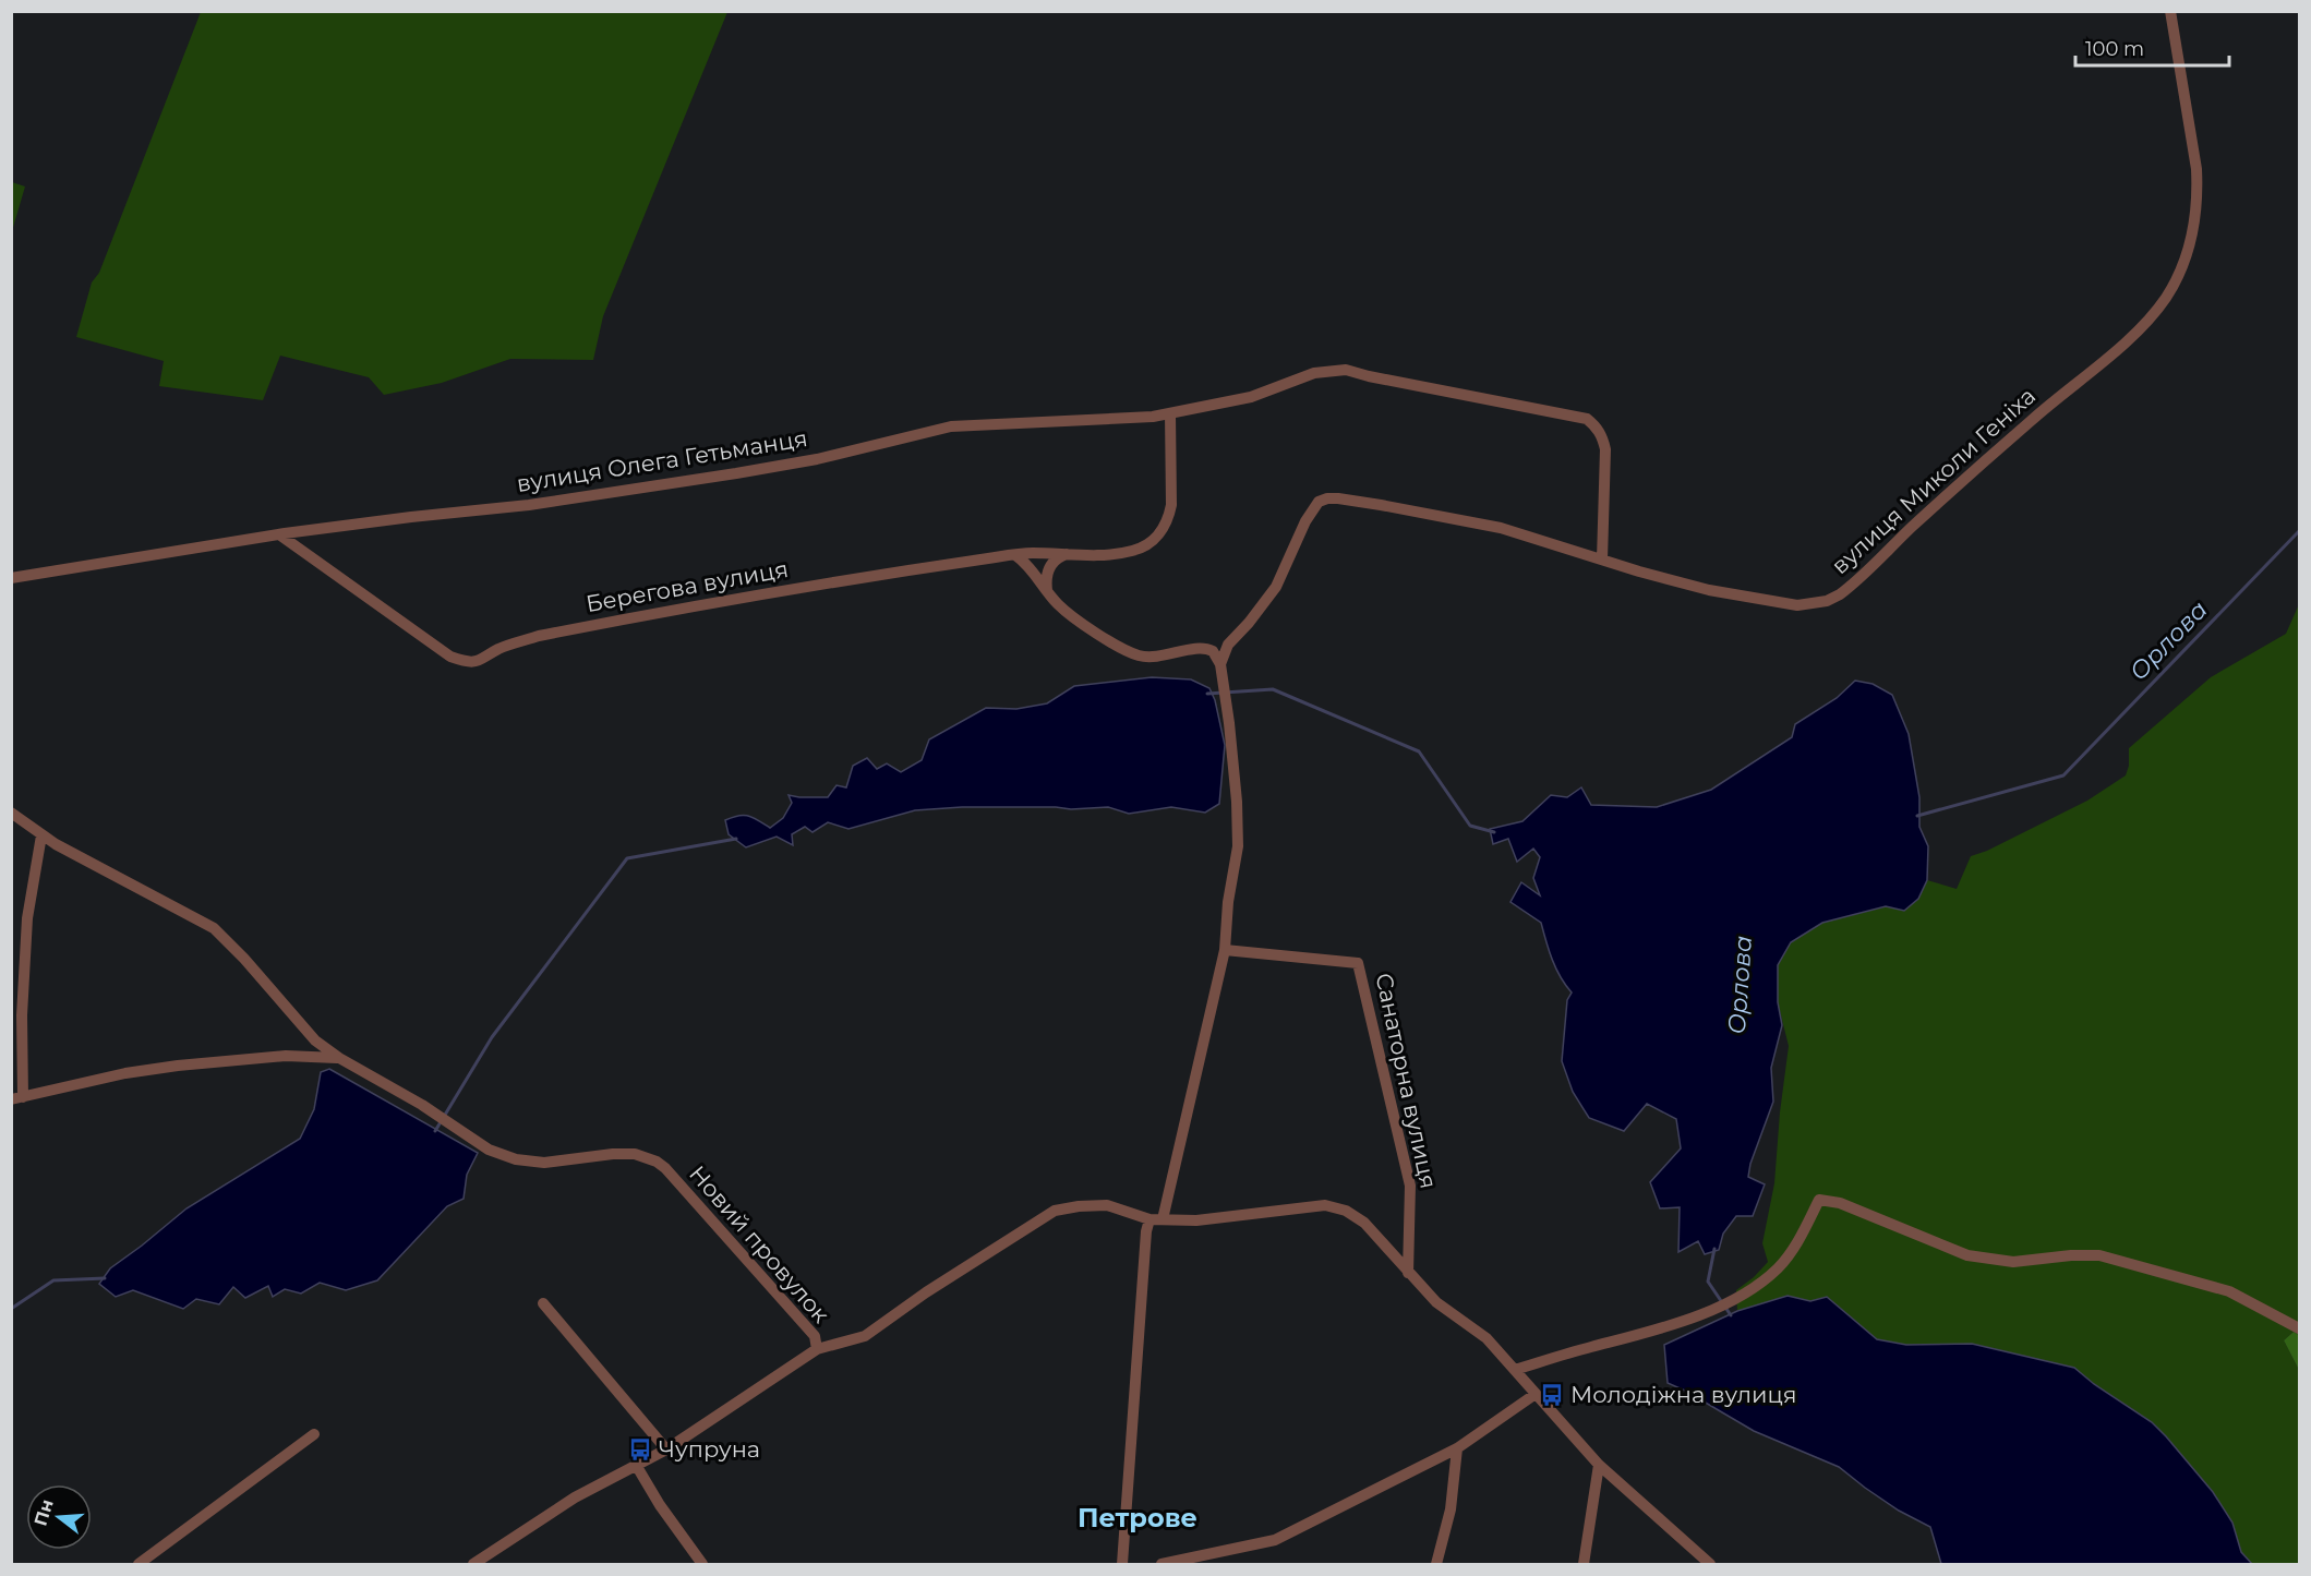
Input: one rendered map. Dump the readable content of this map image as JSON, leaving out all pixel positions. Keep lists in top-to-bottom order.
{
  "streets": {
    "street": [
      "вулиця Олега Гетьманця",
      "вулиця Миколи Геніха",
      "Берегова вулиця",
      "Санаторна вулиця",
      "Новий провулок"
    ]
  },
  "crossings": [
    ["вулиця Олега Гетьманця", "вулиця Миколи Геніха"],
    ["вулиця Олега Гетьманця", "Берегова вулиця"]
  ],
  "districts": ["Петрове"],
  "water": ["Орлова"],
  "places": {
    "bus stop": ["Молодіжна вулиця", "Чупруна"]
  },
  "scale_bar": "100 m",
  "north": "left"
}
